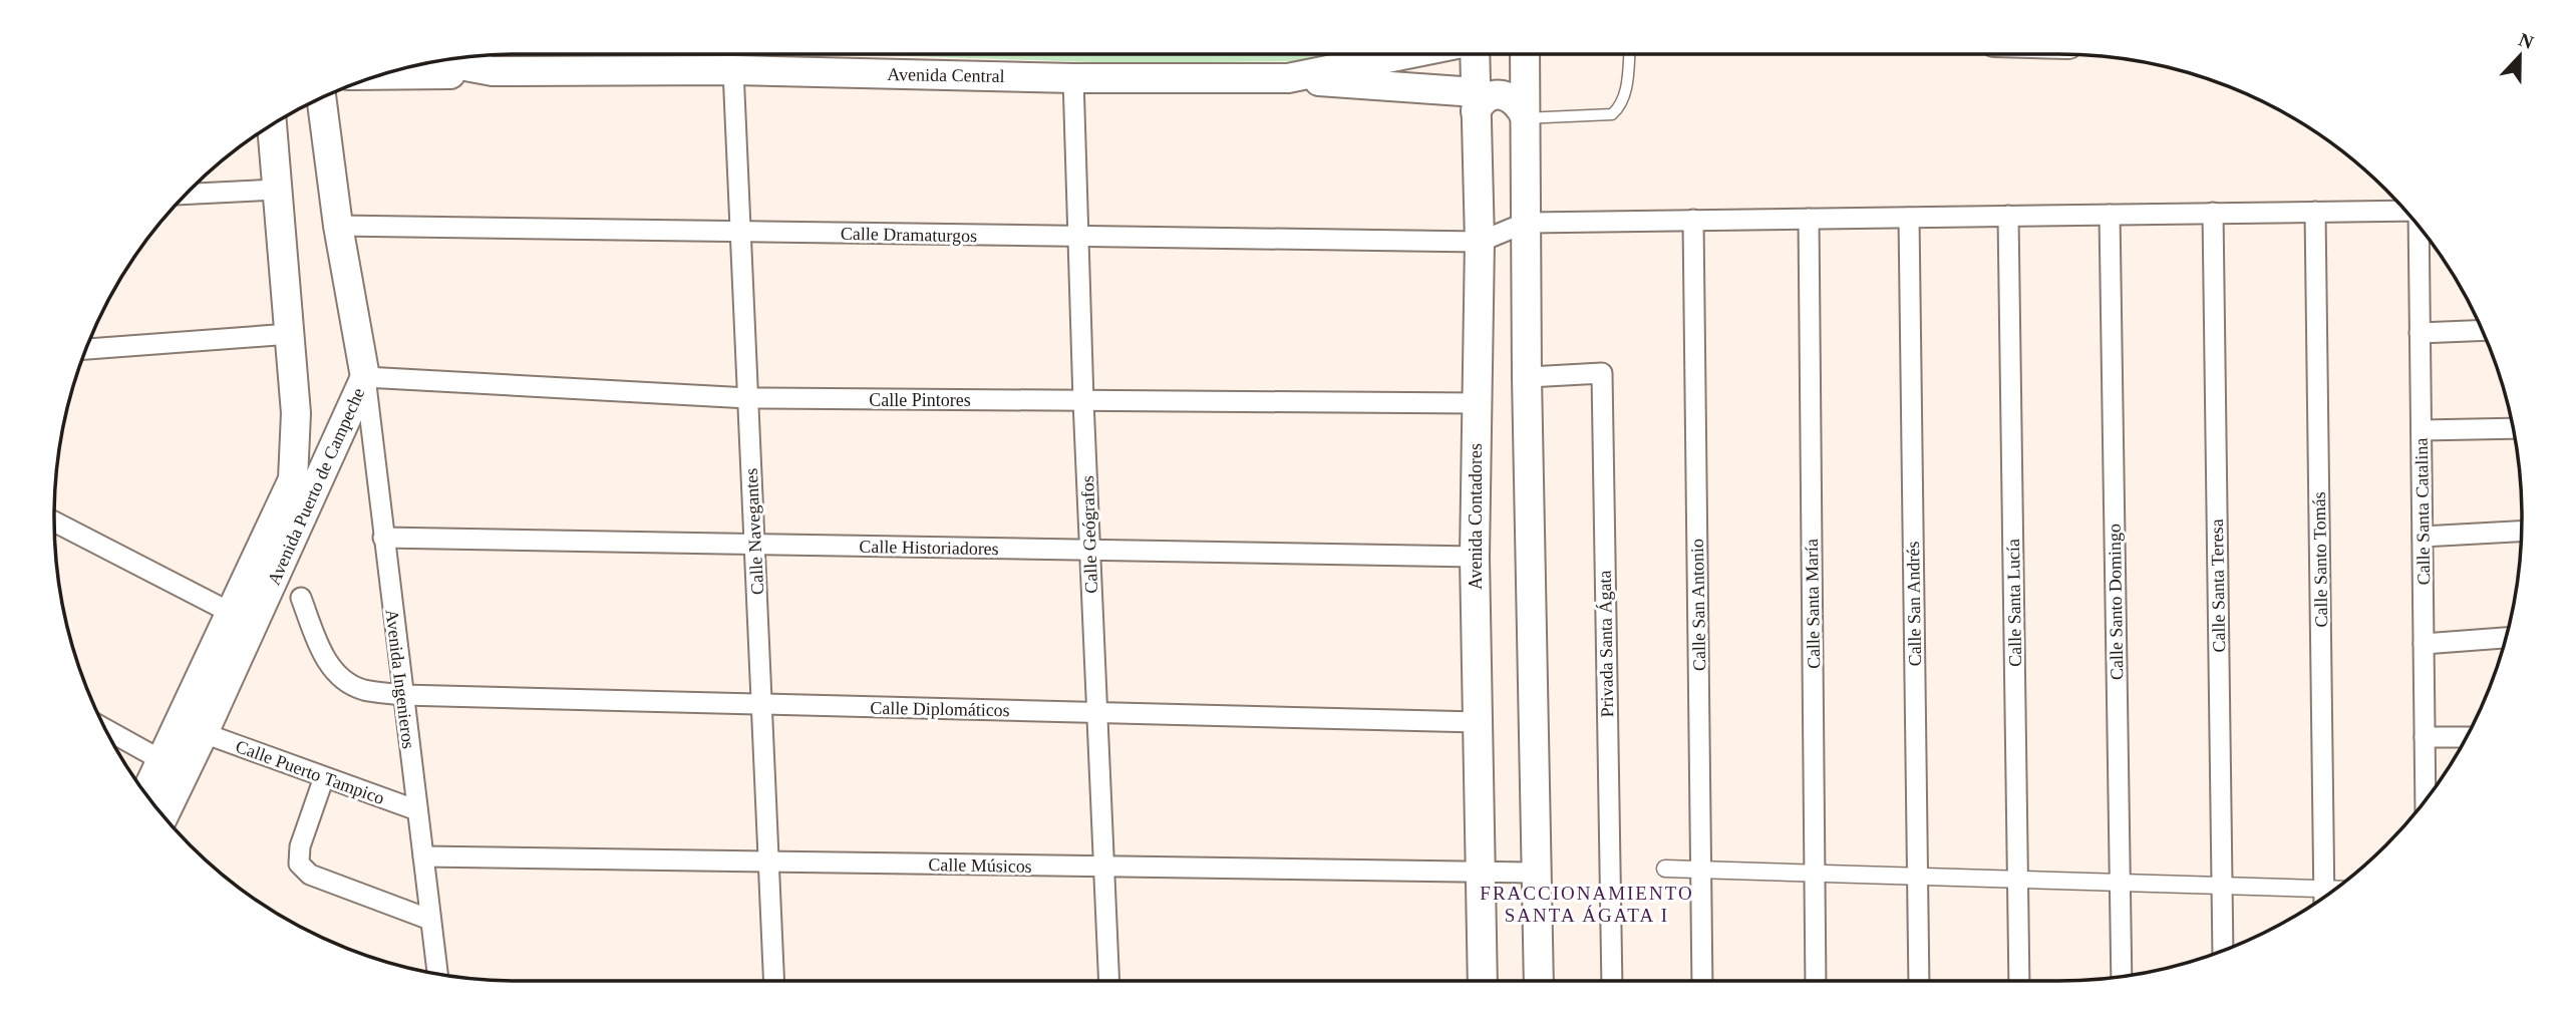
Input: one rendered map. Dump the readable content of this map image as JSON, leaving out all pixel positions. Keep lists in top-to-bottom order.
{
  "streets": {
    "main road": ["Avenida Central", "Avenida Puerto de Campeche", "Avenida Contadores"],
    "street": [
      "Calle Dramaturgos",
      "Calle Pintores",
      "Calle Santa Catalina",
      "Calle Navegantes",
      "Calle Geógrafos",
      "Calle Historiadores",
      "Calle Santo Tomás",
      "Calle Santa Teresa",
      "Calle Santo Domingo",
      "Calle Santa Lucía",
      "Calle Santa María",
      "Calle San Andrés",
      "Calle San Antonio",
      "Privada Santa Ágata",
      "Avenida Ingenieros",
      "Calle Diplomáticos",
      "Calle Puerto Tampico",
      "Calle Músicos"
    ]
  },
  "crossings": [
    ["Avenida Central", "Calle Navegantes"],
    ["Avenida Central", "Calle Geógrafos"],
    ["Calle Dramaturgos", "Avenida Puerto de Campeche"],
    ["Calle Dramaturgos", "Avenida Contadores"],
    ["Calle Dramaturgos", "Calle Navegantes"],
    ["Calle Dramaturgos", "Calle Geógrafos"],
    ["Calle Pintores", "Avenida Puerto de Campeche"],
    ["Calle Pintores", "Avenida Contadores"],
    ["Calle Pintores", "Calle Navegantes"],
    ["Calle Pintores", "Calle Geógrafos"],
    ["Calle Pintores", "Avenida Ingenieros"],
    ["Avenida Puerto de Campeche", "Avenida Ingenieros"],
    ["Avenida Puerto de Campeche", "Calle Puerto Tampico"],
    ["Avenida Contadores", "Calle Historiadores"],
    ["Avenida Contadores", "Calle Diplomáticos"],
    ["Avenida Contadores", "Calle Músicos"],
    ["Calle Navegantes", "Calle Historiadores"],
    ["Calle Navegantes", "Calle Diplomáticos"],
    ["Calle Navegantes", "Calle Músicos"],
    ["Calle Geógrafos", "Calle Historiadores"],
    ["Calle Geógrafos", "Calle Diplomáticos"],
    ["Calle Geógrafos", "Calle Músicos"],
    ["Calle Historiadores", "Avenida Ingenieros"],
    ["Avenida Ingenieros", "Calle Diplomáticos"],
    ["Avenida Ingenieros", "Calle Puerto Tampico"],
    ["Avenida Ingenieros", "Calle Músicos"]
  ],
  "districts": ["FRACCIONAMIENTO SANTA ÁGATA I"],
  "north": "top"
}
